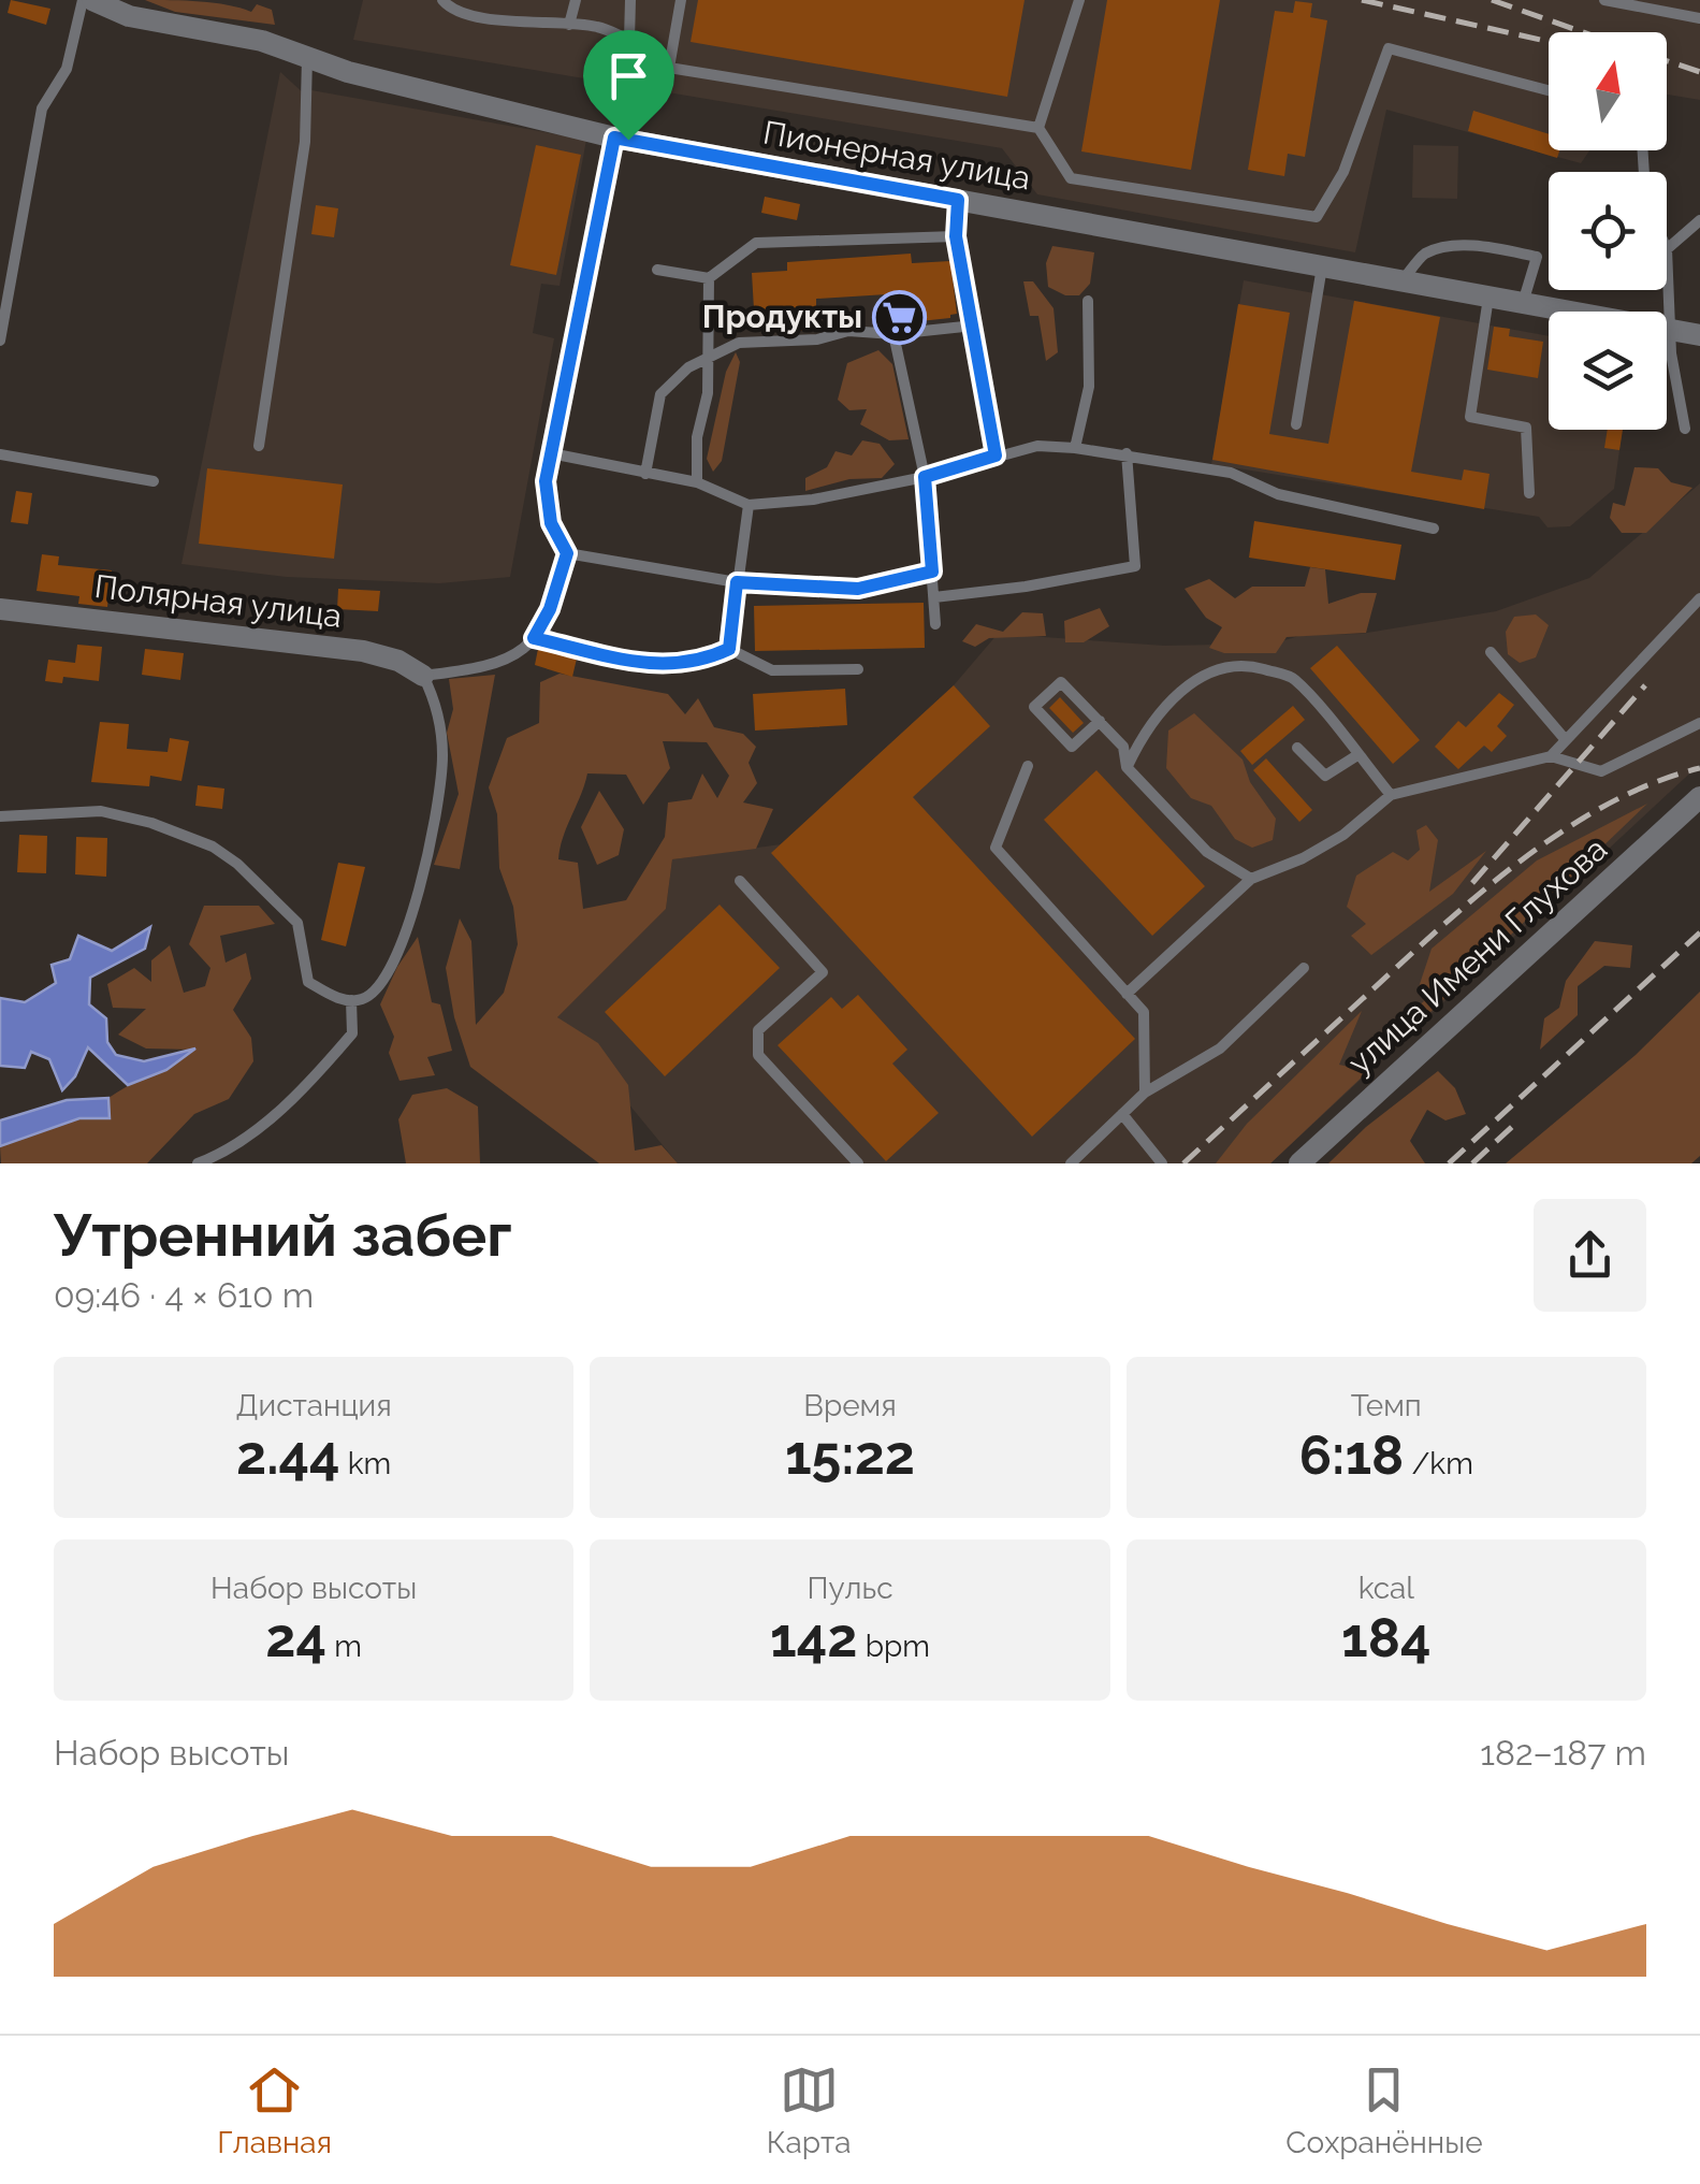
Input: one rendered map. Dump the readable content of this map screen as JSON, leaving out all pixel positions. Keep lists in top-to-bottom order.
{
  "streets": {
    "street": ["Пионерная улица", "Полярная улица", "улица Имени Глухова"]
  },
  "places": {
    "supermarket": ["Продукты"]
  },
  "north": "top",
  "page": {
    "heading": ["Утренний забег", "09:46 · 4 × 610 m"],
    "stats": [
      ["Дистанция", "2.44 km"],
      ["Время", "15:22"],
      ["Темп", "6:18 /km"],
      ["Набор высоты", "24 m"],
      ["Пульс", "142 bpm"],
      ["kcal", "184"]
    ],
    "chart": ["Набор высоты", "182–187 m"],
    "tabs": ["Главная", "Карта", "Сохранённые"]
  }
}
